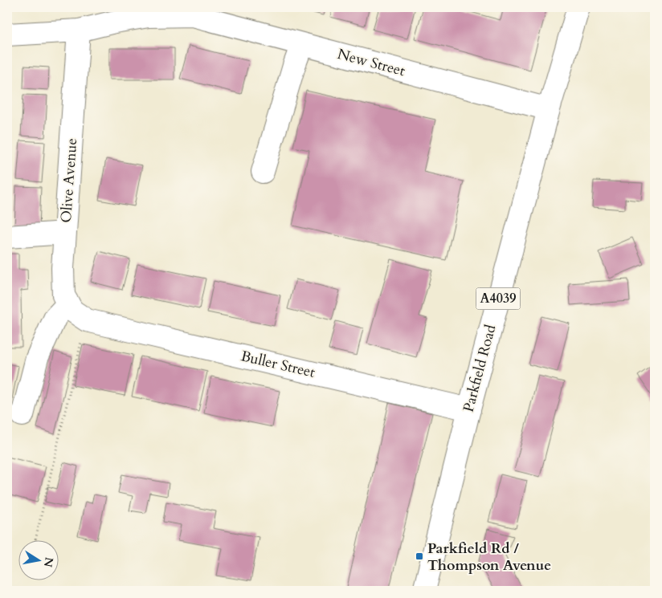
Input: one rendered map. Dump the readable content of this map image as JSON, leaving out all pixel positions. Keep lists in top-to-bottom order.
{
  "streets": {
    "street": [
      "New Street",
      "Olive Avenue",
      "A4039",
      "Buller Street",
      "Parkfield Road"
    ]
  },
  "crossings": [
    ["New Street", "Olive Avenue"],
    ["New Street", "Parkfield Road"],
    ["Olive Avenue", "Buller Street"],
    ["Buller Street", "Parkfield Road"]
  ],
  "places": {
    "transit": ["Parkfield Rd / Thompson Avenue"]
  },
  "north": "right"
}
